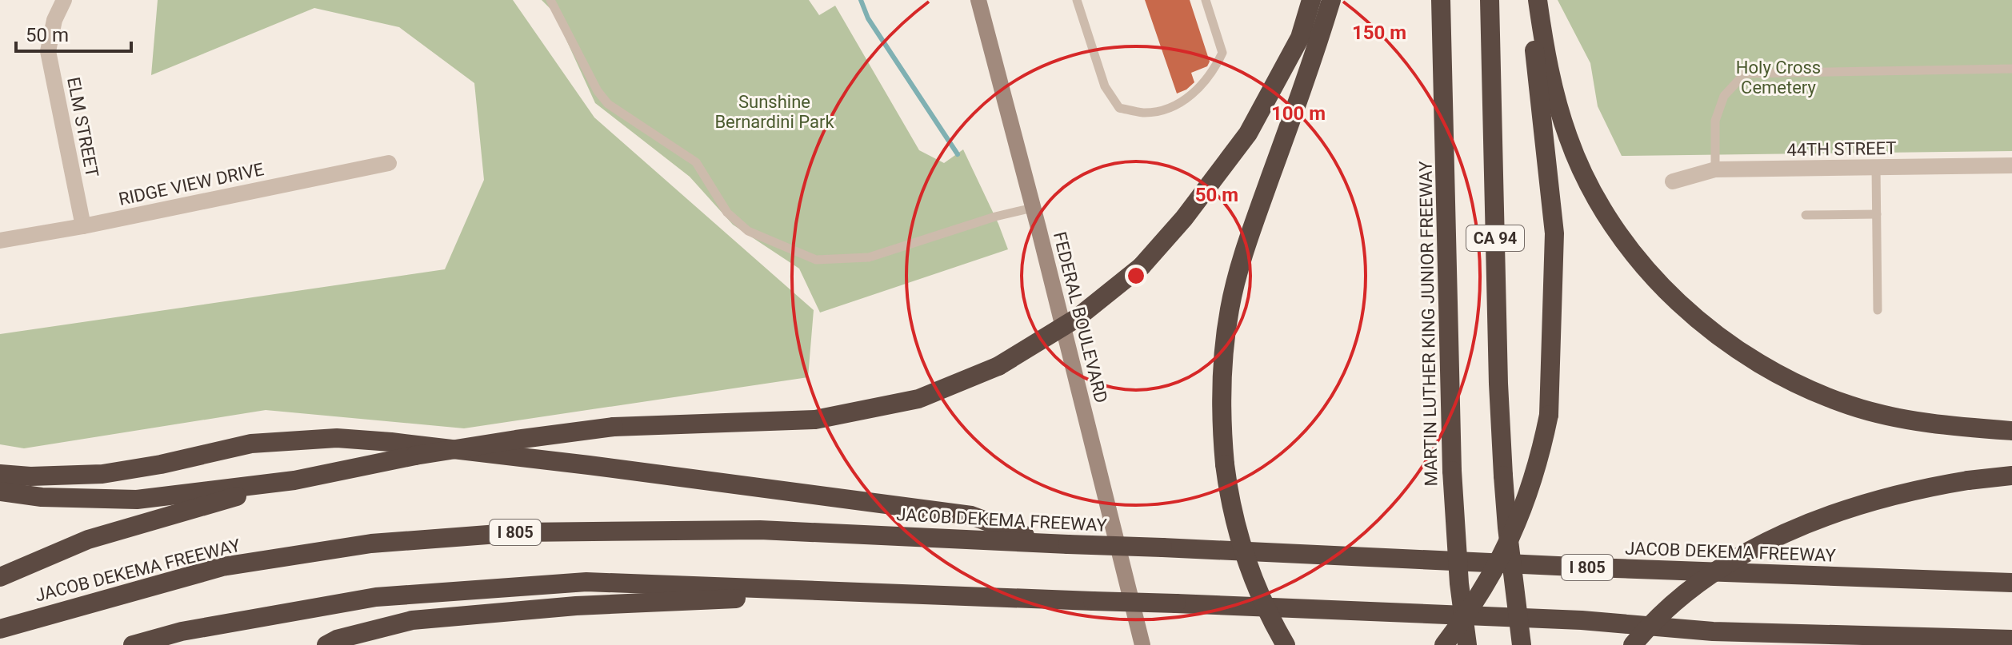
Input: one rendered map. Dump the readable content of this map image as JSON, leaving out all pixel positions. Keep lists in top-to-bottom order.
{
  "streets": {
    "highway": [
      "CA 94",
      "MARTIN LUTHER KING JUNIOR FREEWAY",
      "JACOB DEKEMA FREEWAY",
      "I 805"
    ],
    "main road": ["FEDERAL BOULEVARD"],
    "street": ["ELM STREET", "44TH STREET", "RIDGE VIEW DRIVE"]
  },
  "crossings": [
    ["ELM STREET", "RIDGE VIEW DRIVE"]
  ],
  "parks": ["Holy Cross Cemetery", "Sunshine Bernardini Park"],
  "scale_bar": "50 m",
  "rings": ["150 m", "100 m", "50 m"]
}
